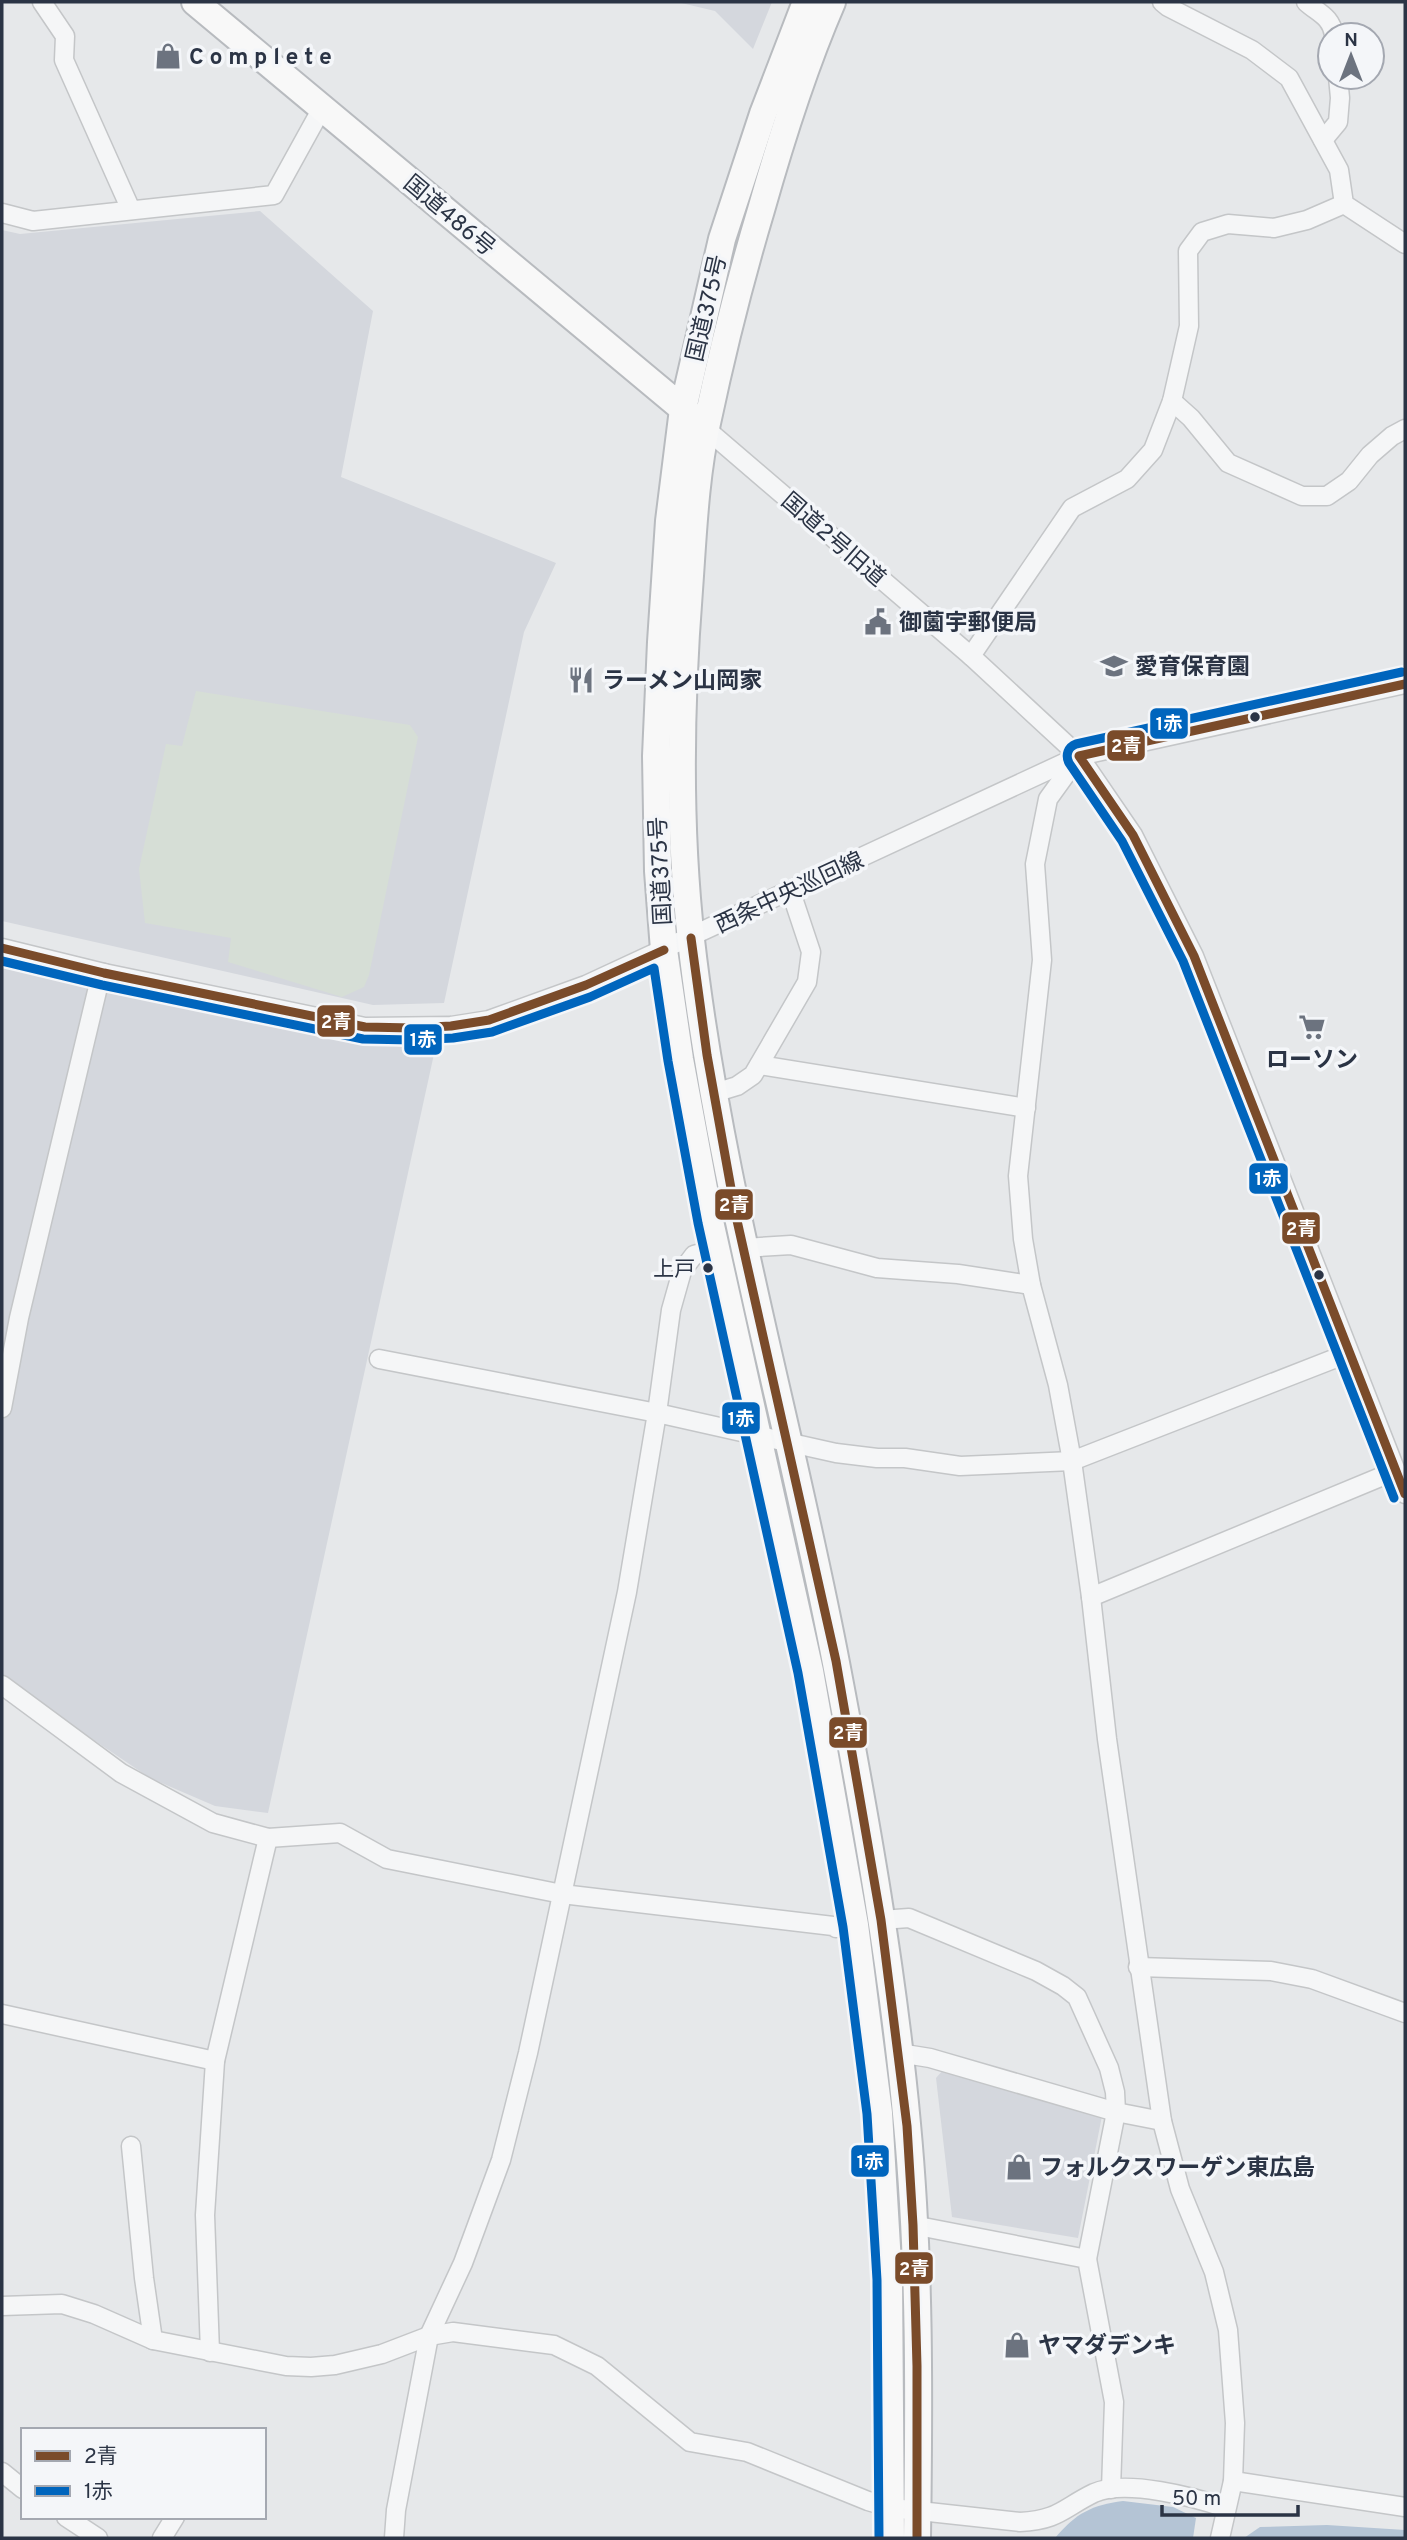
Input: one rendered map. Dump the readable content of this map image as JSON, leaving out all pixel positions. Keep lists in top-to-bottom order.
{
  "streets": {
    "highway": ["国道486号", "国道375号"],
    "street": ["国道2号旧道", "西条中央巡回線"]
  },
  "crossings": [
    ["国道486号", "国道375号"],
    ["国道486号", "国道2号旧道"],
    ["国道375号", "国道2号旧道"],
    ["国道375号", "西条中央巡回線"],
    ["国道2号旧道", "西条中央巡回線"]
  ],
  "places": {
    "shop": ["C o m p l e t e", "フォルクスワーゲン東広島", "ヤマダデンキ"],
    "public building": ["御薗宇郵便局"],
    "school or university": ["愛育保育園"],
    "restaurant": ["ラーメン山岡家"],
    "supermarket": ["ローソン"],
    "other": ["上戸"]
  },
  "lines": ["transit line 1赤", "transit line 2青"],
  "legend": ["2青", "1赤"],
  "scale_bar": "50 m",
  "north": "top"
}
